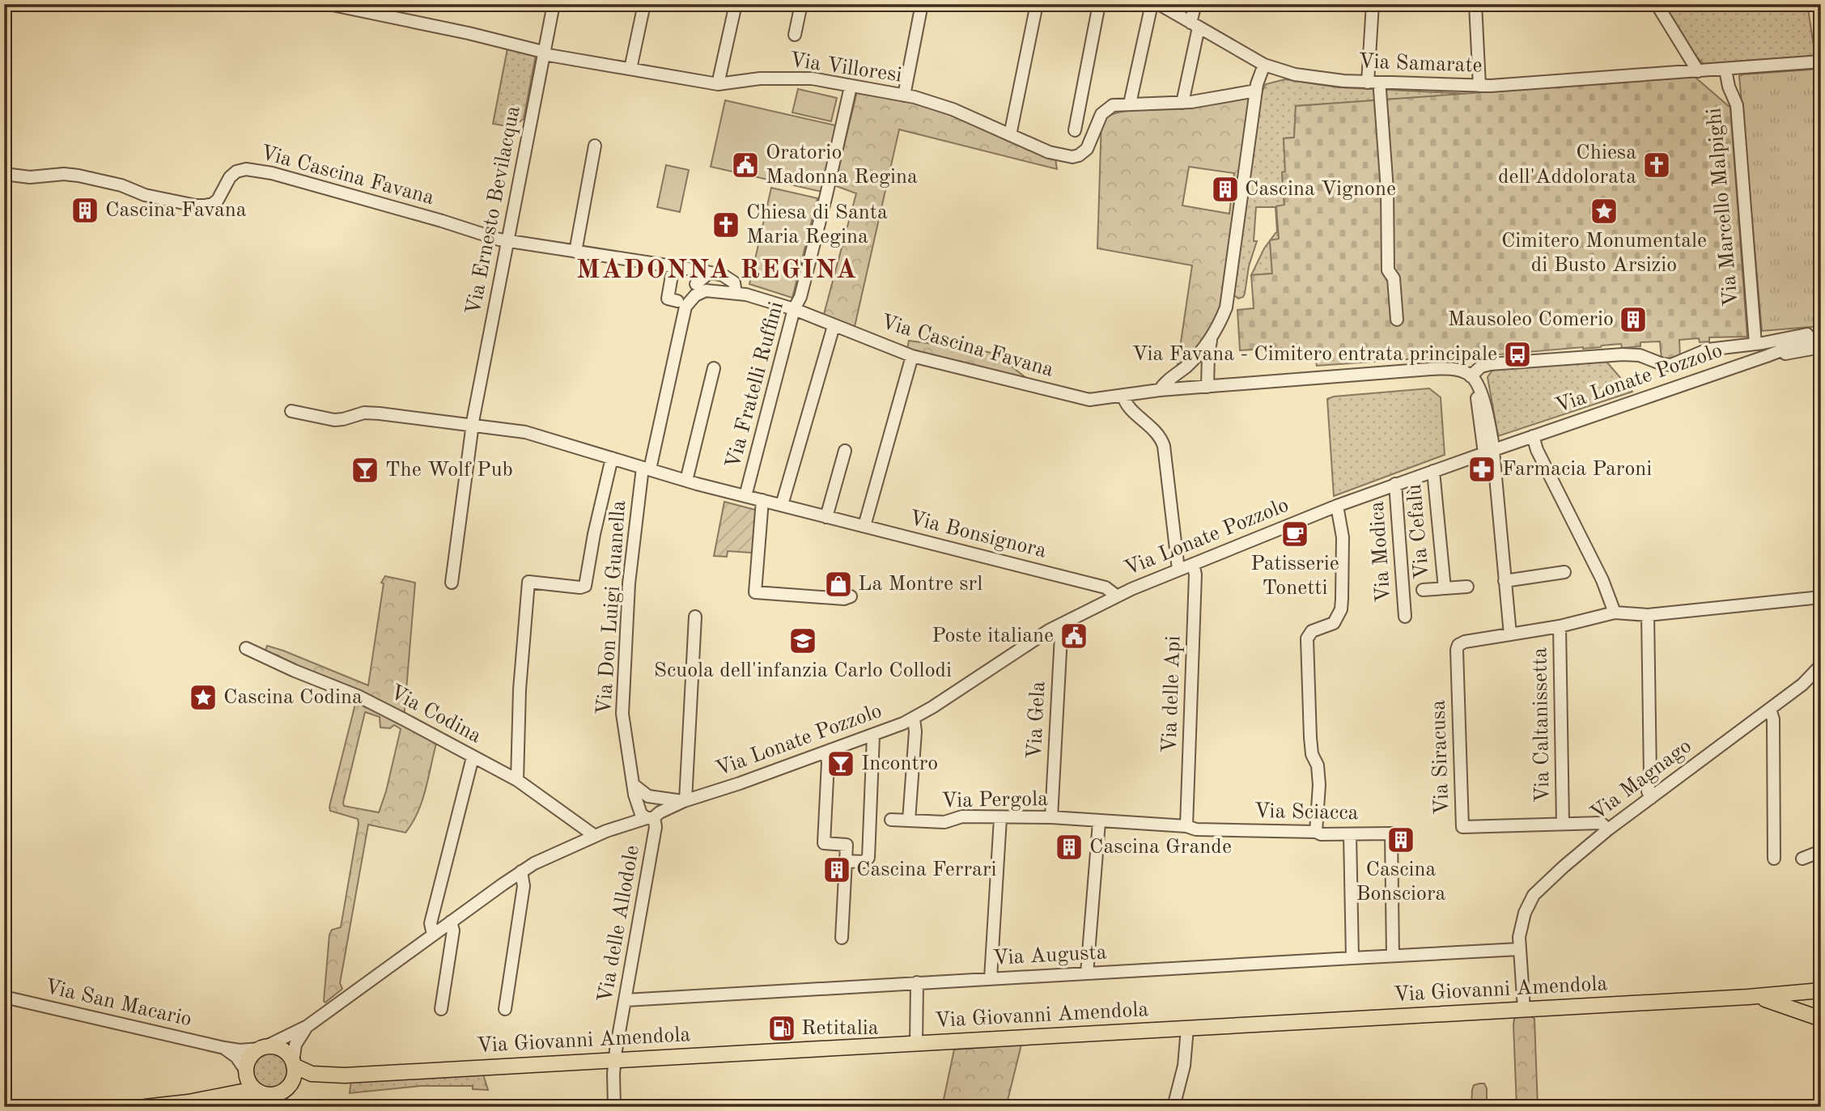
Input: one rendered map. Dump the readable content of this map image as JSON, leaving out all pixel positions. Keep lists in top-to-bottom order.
{
  "streets": {
    "main road": ["Via Giovanni Amendola"],
    "street": [
      "Via Samarate",
      "Via Villoresi",
      "Via Cascina Favana",
      "Via Marcello Malpighi",
      "Via Ernesto Bevilacqua",
      "Via Lonate Pozzolo",
      "Via Fratelli Ruffini",
      "Via Cefalù",
      "Via Bonsignora",
      "Via Modica",
      "Via Don Luigi Guanella",
      "Via delle Api",
      "Via Codina",
      "Via Gela",
      "Via Caltanissetta",
      "Via Siracusa",
      "Via Magnago",
      "Via Pergola",
      "Via Sciacca",
      "Via delle Allodole",
      "Via Augusta",
      "Via San Macario"
    ]
  },
  "crossings": [
    ["Via Samarate", "Via Marcello Malpighi"],
    ["Via Villoresi", "Via Ernesto Bevilacqua"],
    ["Via Villoresi", "Via Fratelli Ruffini"],
    ["Via Cascina Favana", "Via Ernesto Bevilacqua"],
    ["Via Cascina Favana", "Via Fratelli Ruffini"],
    ["Via Cascina Favana", "Via Don Luigi Guanella"],
    ["Via Ernesto Bevilacqua", "Via Bonsignora"],
    ["Via Lonate Pozzolo", "Via Cefalù"],
    ["Via Lonate Pozzolo", "Via Bonsignora"],
    ["Via Lonate Pozzolo", "Via Modica"],
    ["Via Lonate Pozzolo", "Via Don Luigi Guanella"],
    ["Via Lonate Pozzolo", "Via delle Api"],
    ["Via Lonate Pozzolo", "Via Codina"],
    ["Via Lonate Pozzolo", "Via Gela"],
    ["Via Lonate Pozzolo", "Via delle Allodole"],
    ["Via Fratelli Ruffini", "Via Bonsignora"],
    ["Via Bonsignora", "Via Don Luigi Guanella"],
    ["Via Don Luigi Guanella", "Via delle Allodole"],
    ["Via delle Api", "Via Sciacca"],
    ["Via Gela", "Via Pergola"],
    ["Via Caltanissetta", "Via Siracusa"],
    ["Via Siracusa", "Via Magnago"],
    ["Via Magnago", "Via Giovanni Amendola"],
    ["Via Pergola", "Via Sciacca"],
    ["Via delle Allodole", "Via Augusta"],
    ["Via delle Allodole", "Via Giovanni Amendola"]
  ],
  "districts": ["MADONNA REGINA"],
  "places": {
    "public building": ["Oratorio Madonna Regina", "Poste italiane"],
    "church": ["Chiesa dell'Addolorata", "Chiesa di Santa Maria Regina"],
    "building": [
      "Cascina Vignone",
      "Cascina Favana",
      "Mausoleo Comerio",
      "Cascina Bonsciora",
      "Cascina Grande",
      "Cascina Ferrari"
    ],
    "place": ["Cimitero Monumentale di Busto Arsizio", "Cascina Codina"],
    "bus stop": ["Via Favana - Cimitero entrata principale"],
    "pharmacy": ["Farmacia Paroni"],
    "bar": ["The Wolf Pub", "Incontro"],
    "cafe": ["Patisserie Tonetti"],
    "shop": ["La Montre srl"],
    "school or university": ["Scuola dell'infanzia Carlo Collodi"],
    "fuel station": ["Retitalia"]
  }
}
